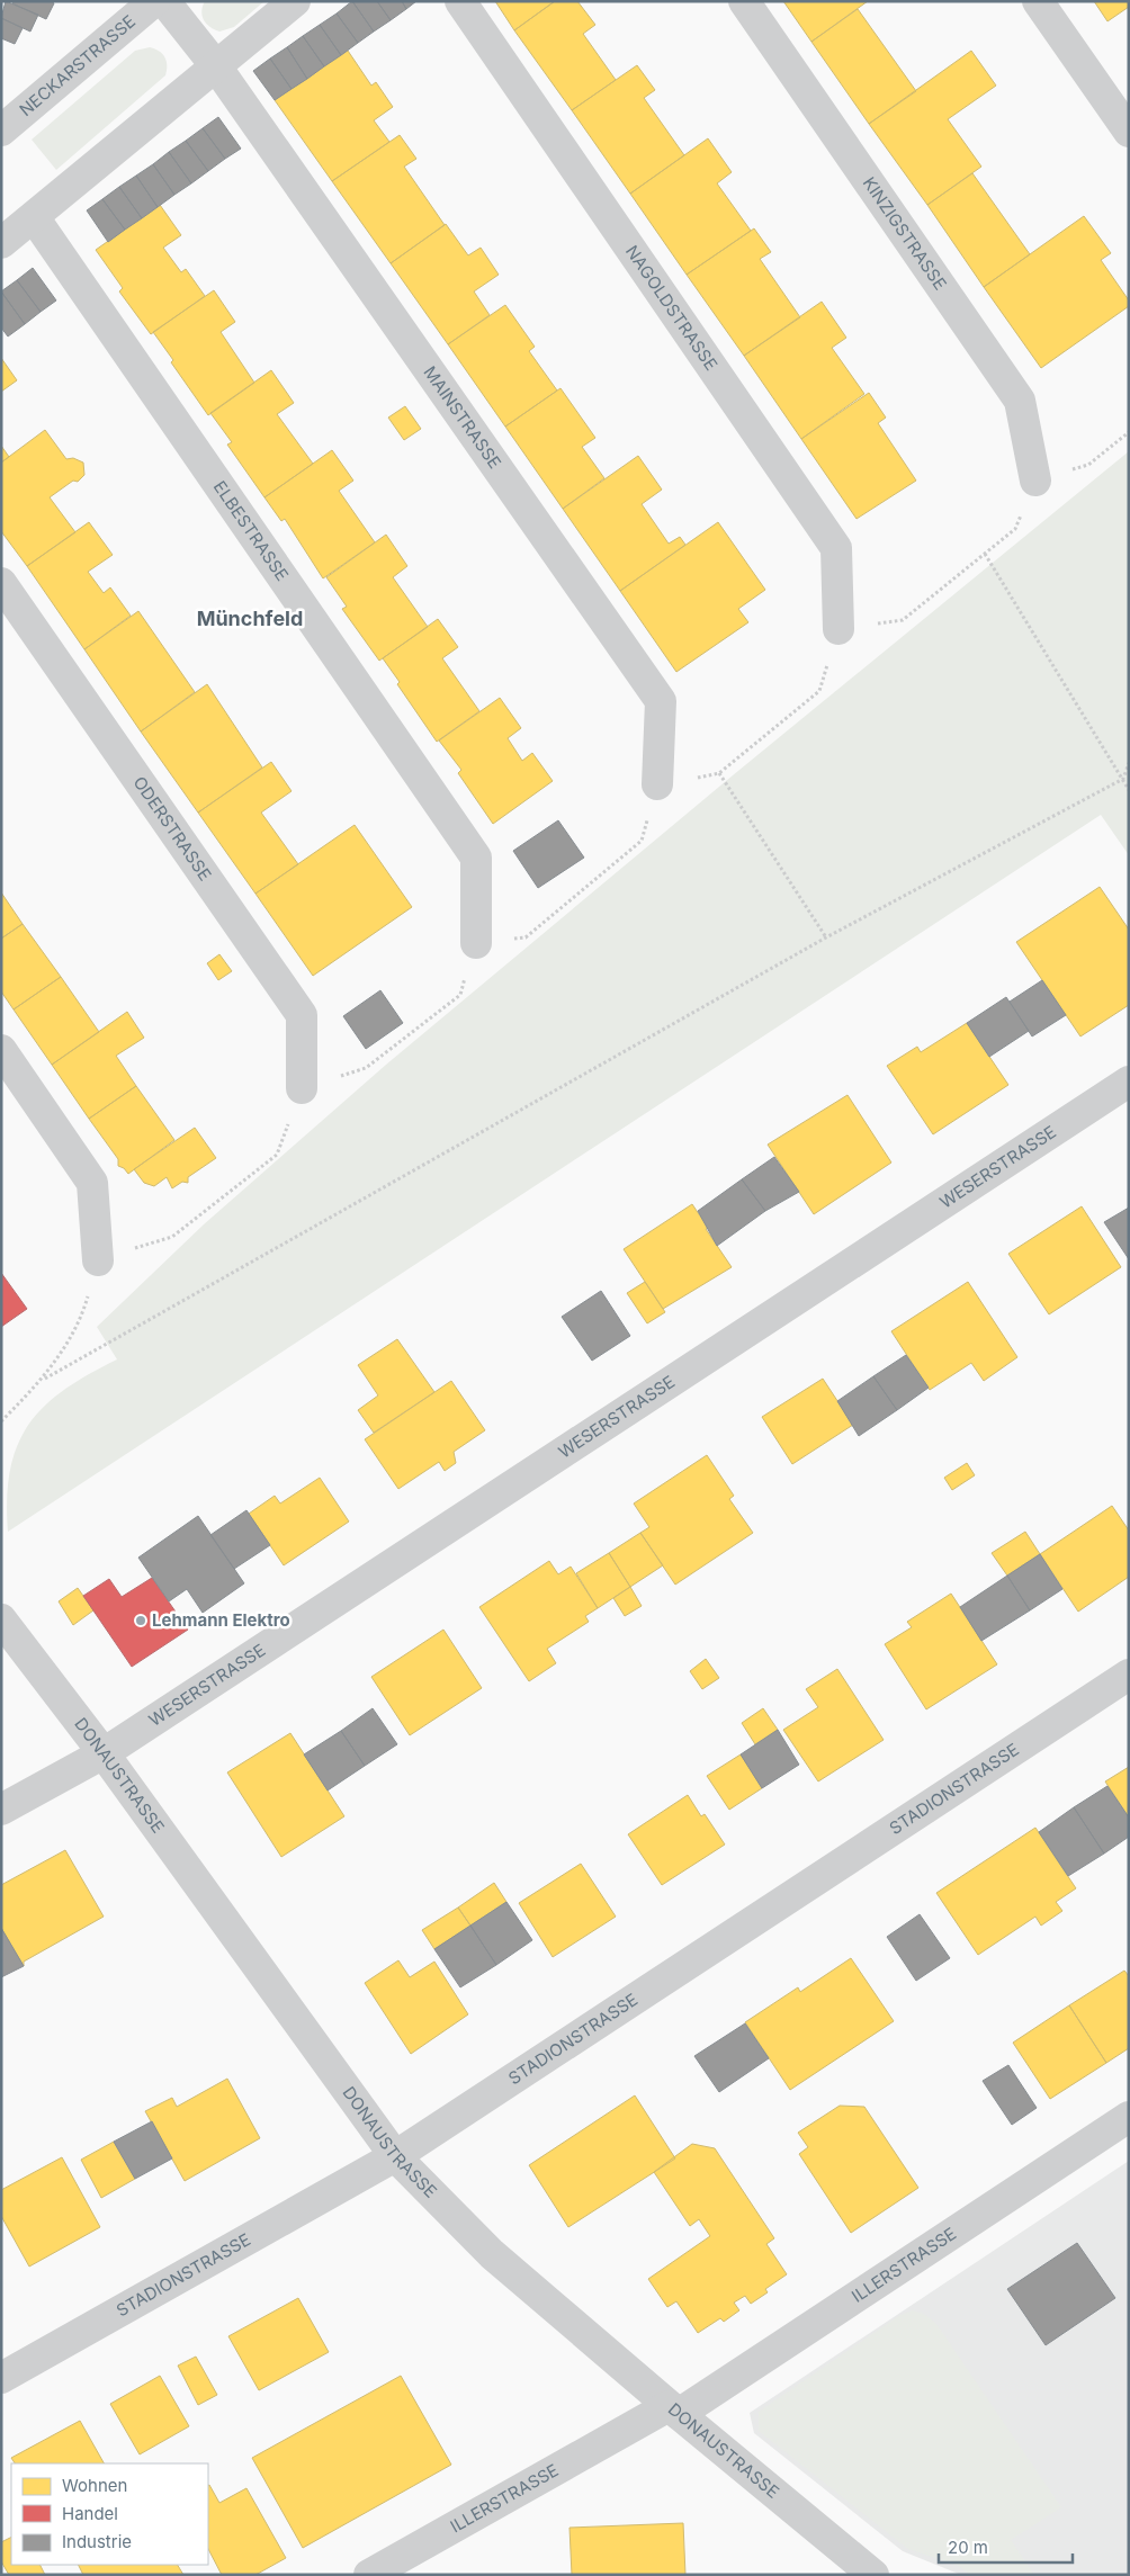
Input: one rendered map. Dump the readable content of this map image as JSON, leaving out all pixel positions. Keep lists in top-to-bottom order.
{
  "streets": {
    "street": [
      "NECKARSTRASSE",
      "KINZIGSTRASSE",
      "NAGOLDSTRASSE",
      "MAINSTRASSE",
      "ELBESTRASSE",
      "ODERSTRASSE",
      "WESERSTRASSE",
      "DONAUSTRASSE",
      "STADIONSTRASSE",
      "ILLERSTRASSE"
    ]
  },
  "crossings": [
    ["WESERSTRASSE", "DONAUSTRASSE"],
    ["DONAUSTRASSE", "STADIONSTRASSE"],
    ["DONAUSTRASSE", "ILLERSTRASSE"]
  ],
  "districts": ["Münchfeld"],
  "places": ["Lehmann Elektro"],
  "legend": ["Wohnen", "Handel", "Industrie"],
  "scale_bar": "20 m"
}
